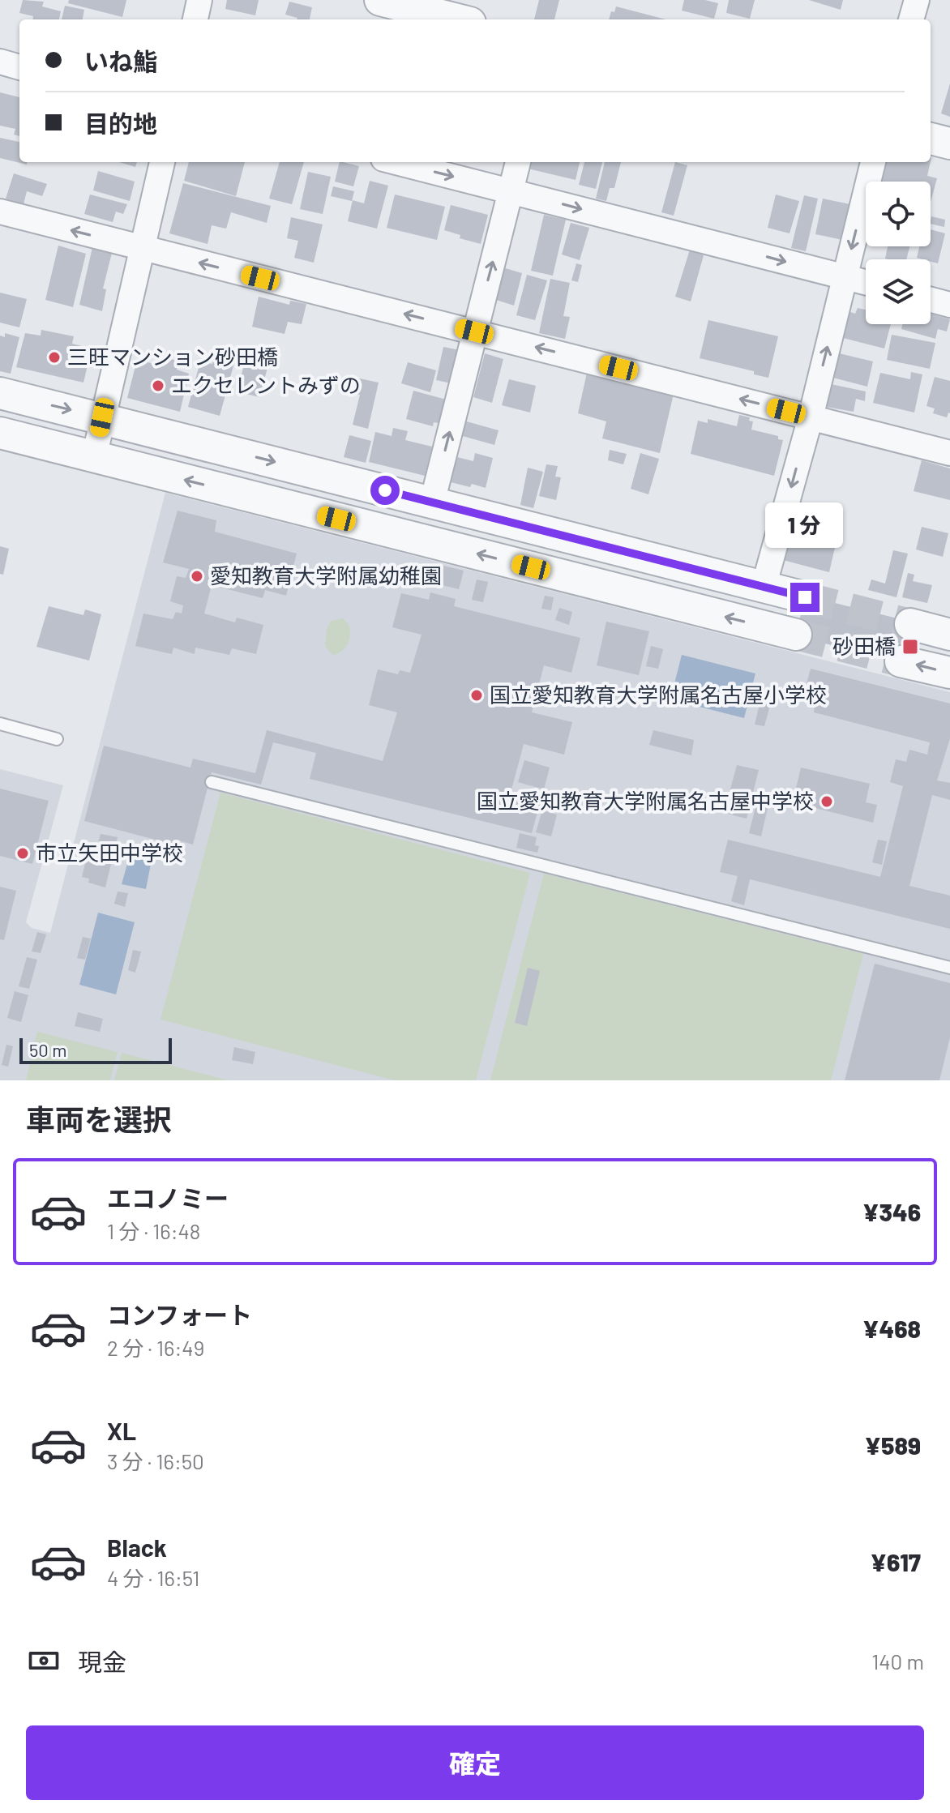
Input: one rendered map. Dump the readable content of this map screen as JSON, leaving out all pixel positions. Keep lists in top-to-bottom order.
{
  "places": {
    "other": [
      "三旺マンション砂田橋",
      "エクセレントみずの",
      "愛知教育大学附属幼稚園",
      "国立愛知教育大学附属名古屋小学校",
      "国立愛知教育大学附属名古屋中学校",
      "市立矢田中学校"
    ],
    "transit": ["砂田橋"]
  },
  "scale_bar": "50 m",
  "page": {
    "banner": ["いね鮨", "目的地"],
    "bubble": "1 分",
    "scale": "50 m",
    "heading": "車両を選択",
    "list": [
      {
        "name": "エコノミー",
        "note": "1 分 · 16:48",
        "value": "¥346"
      },
      {
        "name": "コンフォート",
        "note": "2 分 · 16:49",
        "value": "¥468"
      },
      {
        "name": "XL",
        "note": "3 分 · 16:50",
        "value": "¥589"
      },
      {
        "name": "Black",
        "note": "4 分 · 16:51",
        "value": "¥617"
      }
    ],
    "pay": ["現金", "140 m"],
    "buttons": "確定"
  }
}
